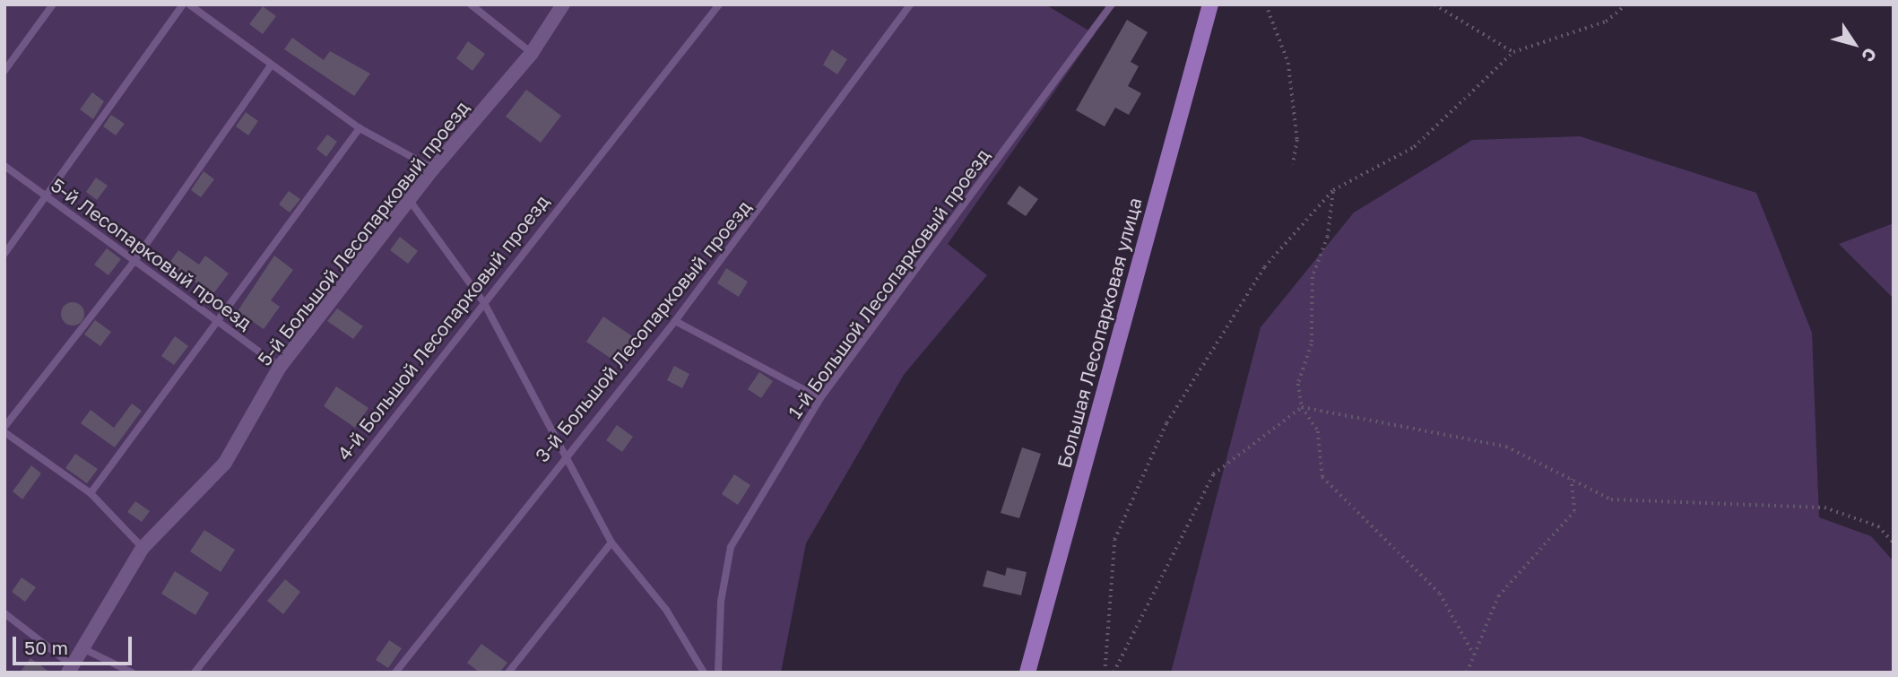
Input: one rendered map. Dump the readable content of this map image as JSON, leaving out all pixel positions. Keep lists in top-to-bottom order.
{
  "streets": {
    "main road": ["Большая Лесопарковая улица"],
    "street": ["5-й Большой Лесопарковый проезд"],
    "lane": [
      "5-й Лесопарковый проезд",
      "1-й Большой Лесопарковый проезд",
      "4-й Большой Лесопарковый проезд",
      "3-й Большой Лесопарковый проезд"
    ]
  },
  "crossings": [
    ["5-й Большой Лесопарковый проезд", "5-й Лесопарковый проезд"]
  ],
  "scale_bar": "50 m",
  "north": "bottom right"
}
